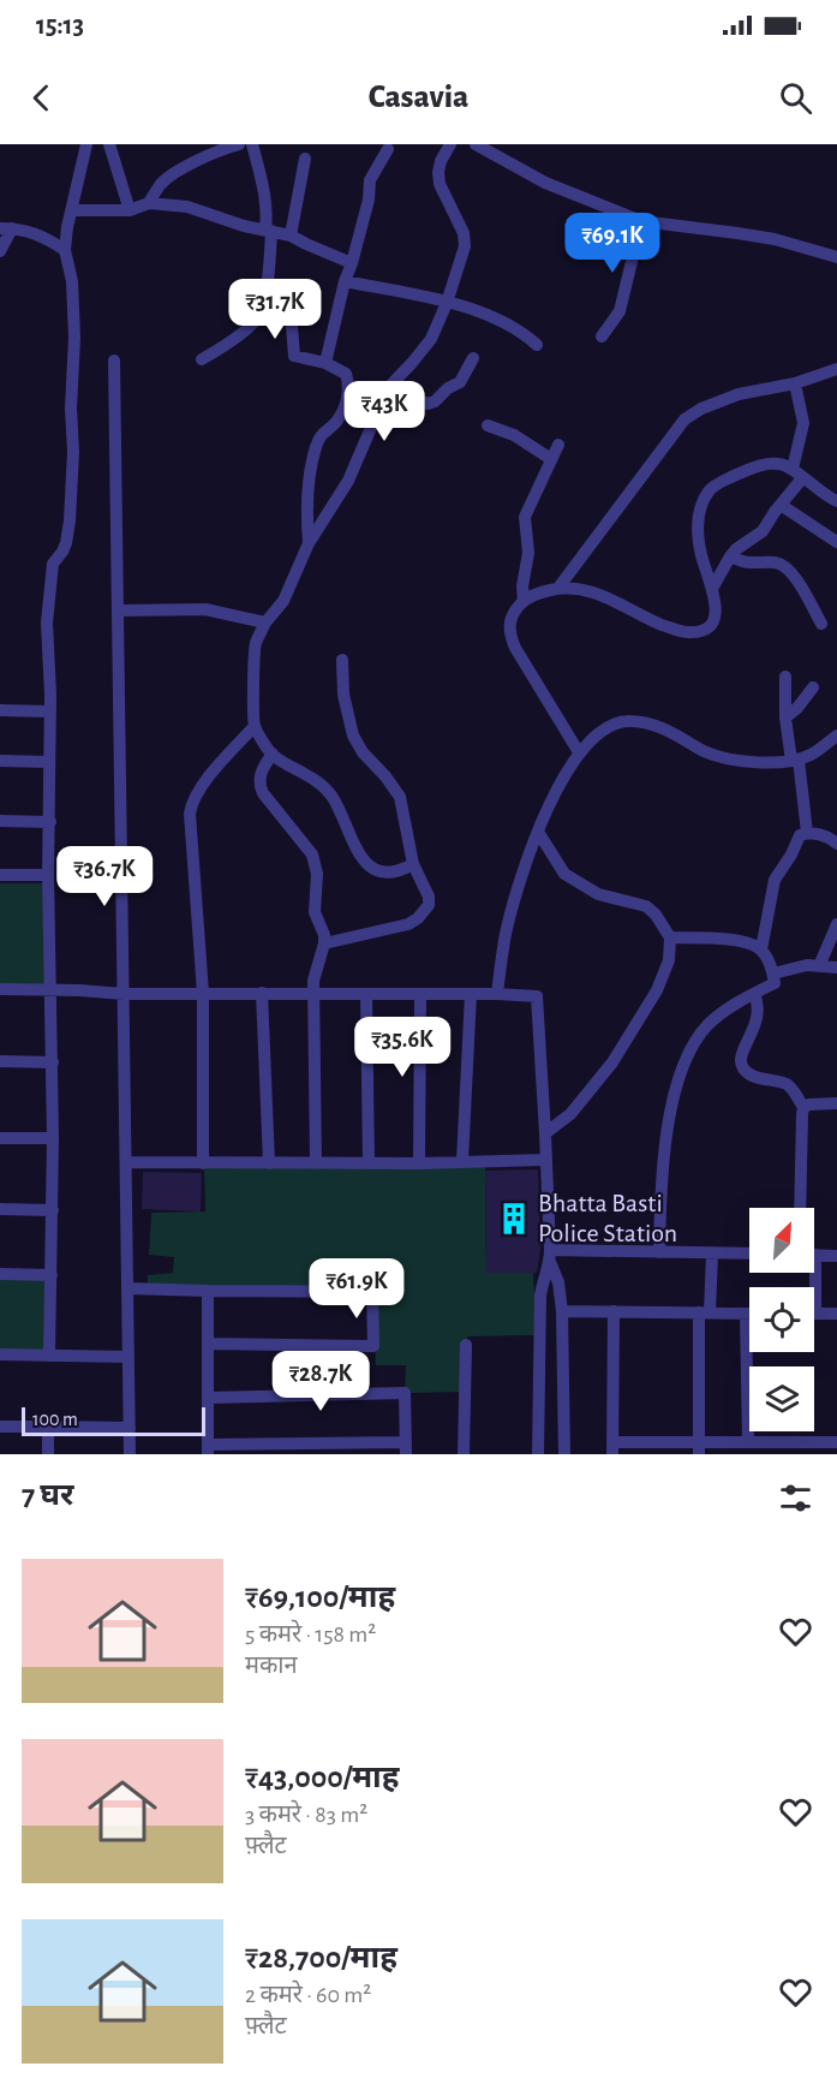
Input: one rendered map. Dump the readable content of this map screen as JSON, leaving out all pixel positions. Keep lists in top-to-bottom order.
{
  "places": {
    "building": ["Bhatta Basti Police Station"]
  },
  "scale_bar": "100 m",
  "north": "top right",
  "page": {
    "status": "15:13",
    "header": "Casavia",
    "price": [
      "₹69.1K",
      "₹31.7K",
      "₹43K",
      "₹36.7K",
      "₹35.6K",
      "₹61.9K",
      "₹28.7K"
    ],
    "scale": "100 m",
    "heading": "7 घर",
    "list": [
      {
        "name": "₹69,100/माह",
        "note": "5 कमरे · 158 m² · मकान"
      },
      {
        "name": "₹43,000/माह",
        "note": "3 कमरे · 83 m² · फ़्लैट"
      },
      {
        "name": "₹28,700/माह",
        "note": "2 कमरे · 60 m² · फ़्लैट"
      }
    ]
  }
}
